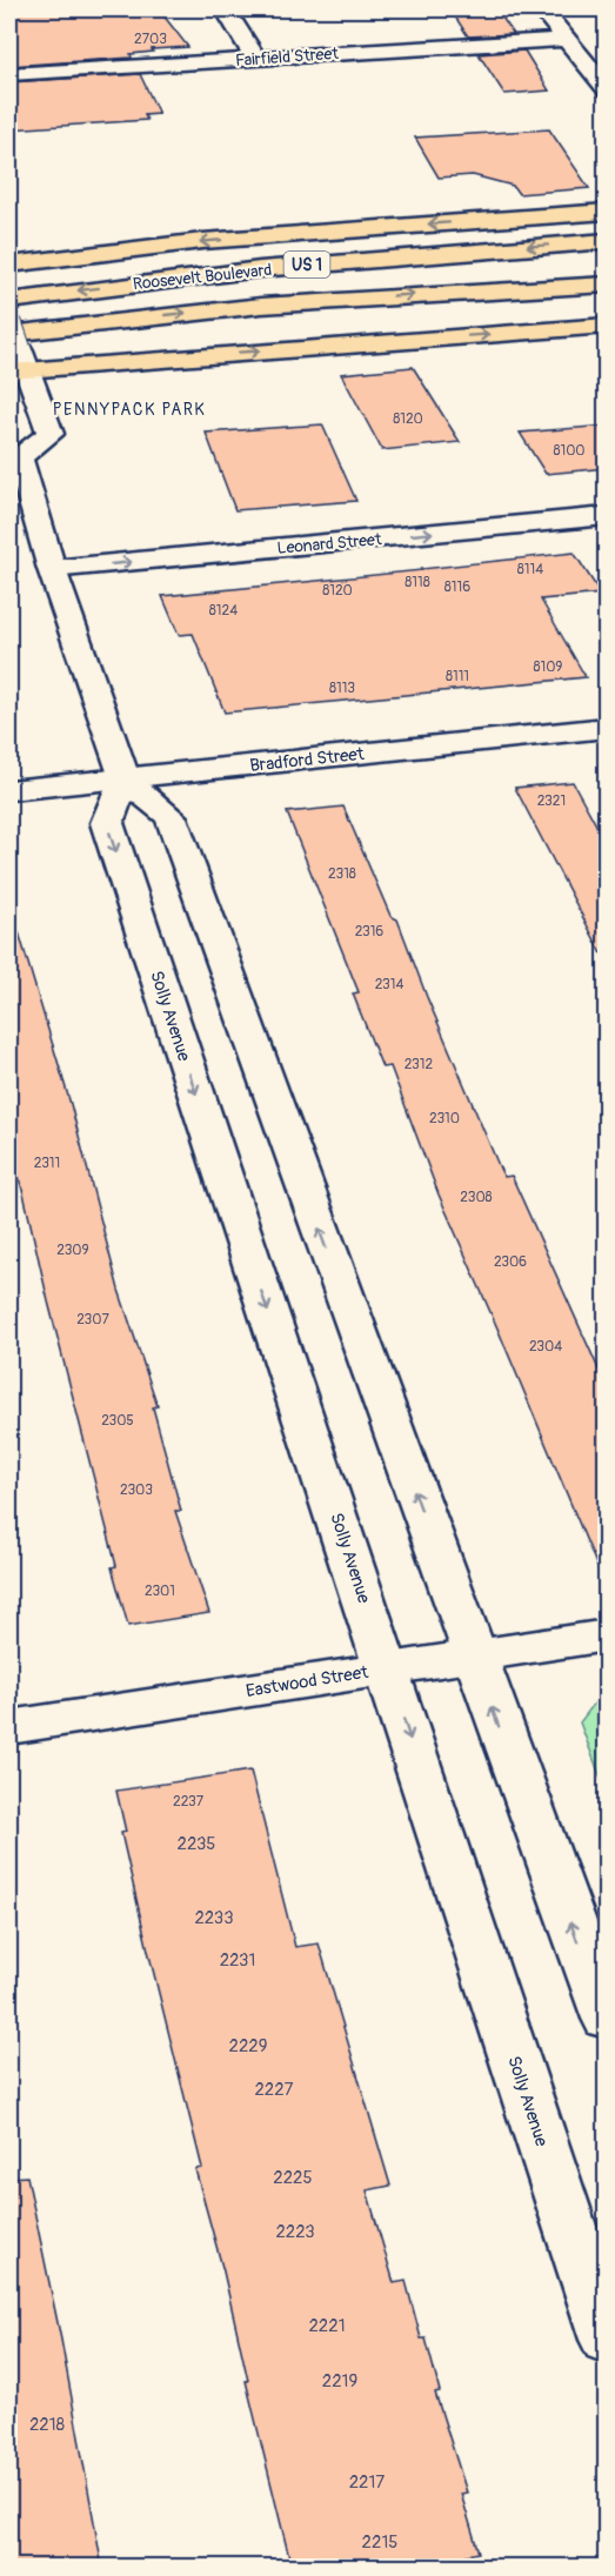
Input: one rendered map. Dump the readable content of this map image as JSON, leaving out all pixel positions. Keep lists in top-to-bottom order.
{
  "streets": {
    "highway": ["US 1", "Roosevelt Boulevard"],
    "street": [
      "Fairfield Street",
      "Leonard Street",
      "Bradford Street",
      "Solly Avenue",
      "Eastwood Street"
    ]
  },
  "crossings": [
    ["Bradford Street", "Solly Avenue"],
    ["Solly Avenue", "Eastwood Street"]
  ],
  "one_way": ["Leonard Street"],
  "districts": ["PENNYPACK PARK"],
  "house_numbers": [
    "2703",
    "8120",
    "8100",
    "8114",
    "8118",
    "8116",
    "8120",
    "8124",
    "8109",
    "8111",
    "8113",
    "2321",
    "2318",
    "2316",
    "2314",
    "2312",
    "2310",
    "2311",
    "2308",
    "2309",
    "2306",
    "2307",
    "2304",
    "2305",
    "2303",
    "2301",
    "2237",
    "2235",
    "2233",
    "2231",
    "2229",
    "2227",
    "2225",
    "2223",
    "2221",
    "2219",
    "2218",
    "2217",
    "2215"
  ]
}
